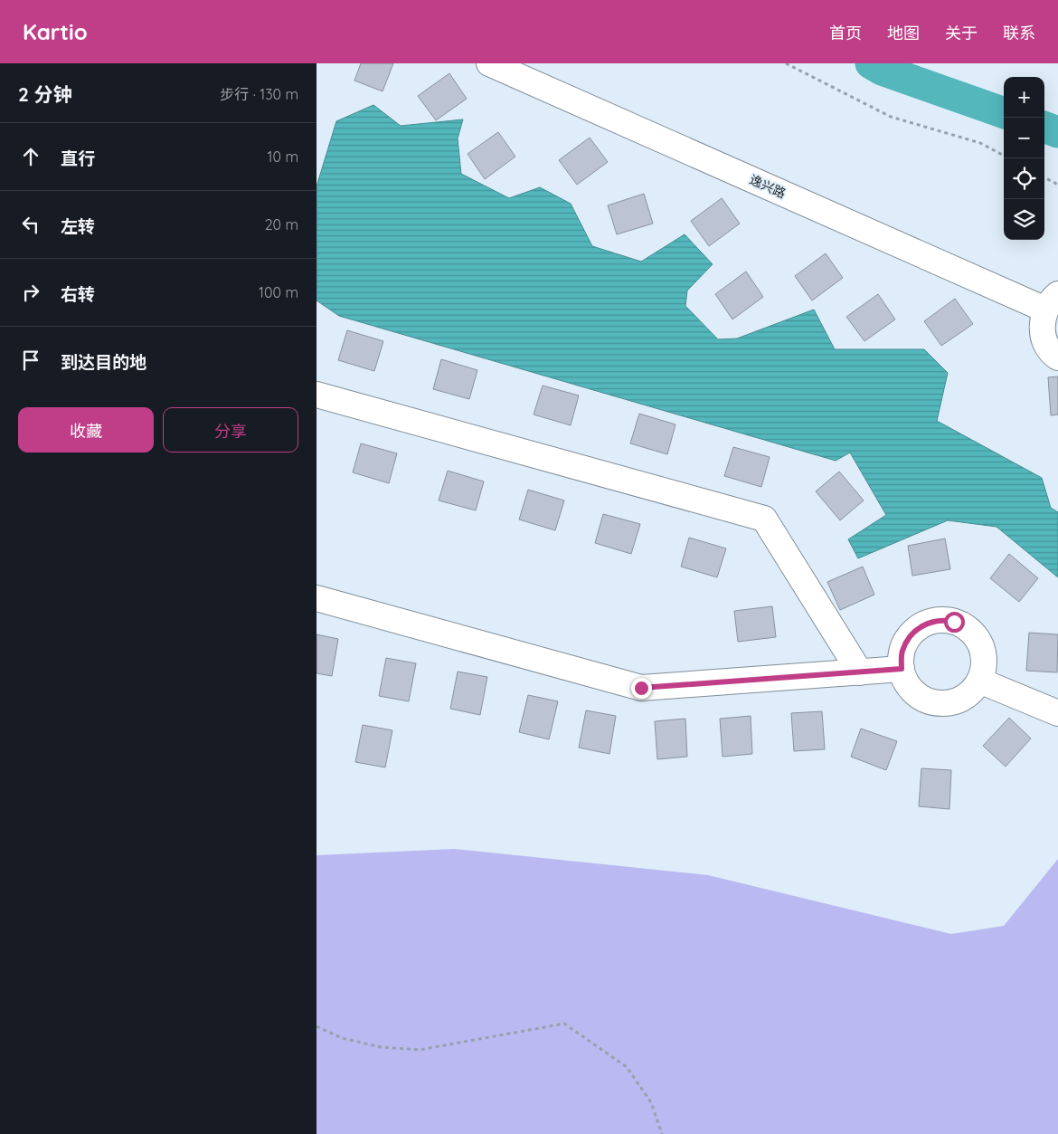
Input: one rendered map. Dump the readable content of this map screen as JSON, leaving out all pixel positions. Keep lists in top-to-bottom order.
{
  "streets": {
    "street": ["逸兴路"]
  },
  "page": {
    "header": "Kartio",
    "nav": [
      "首页",
      "地图",
      "关于",
      "联系"
    ],
    "heading": ["2 分钟", "步行 · 130 m"],
    "map_buttons": ["+", "−"],
    "list": [
      ["直行", "10 m"],
      ["左转", "20 m"],
      ["右转", "100 m"],
      "到达目的地"
    ],
    "buttons": ["收藏", "分享"]
  }
}
